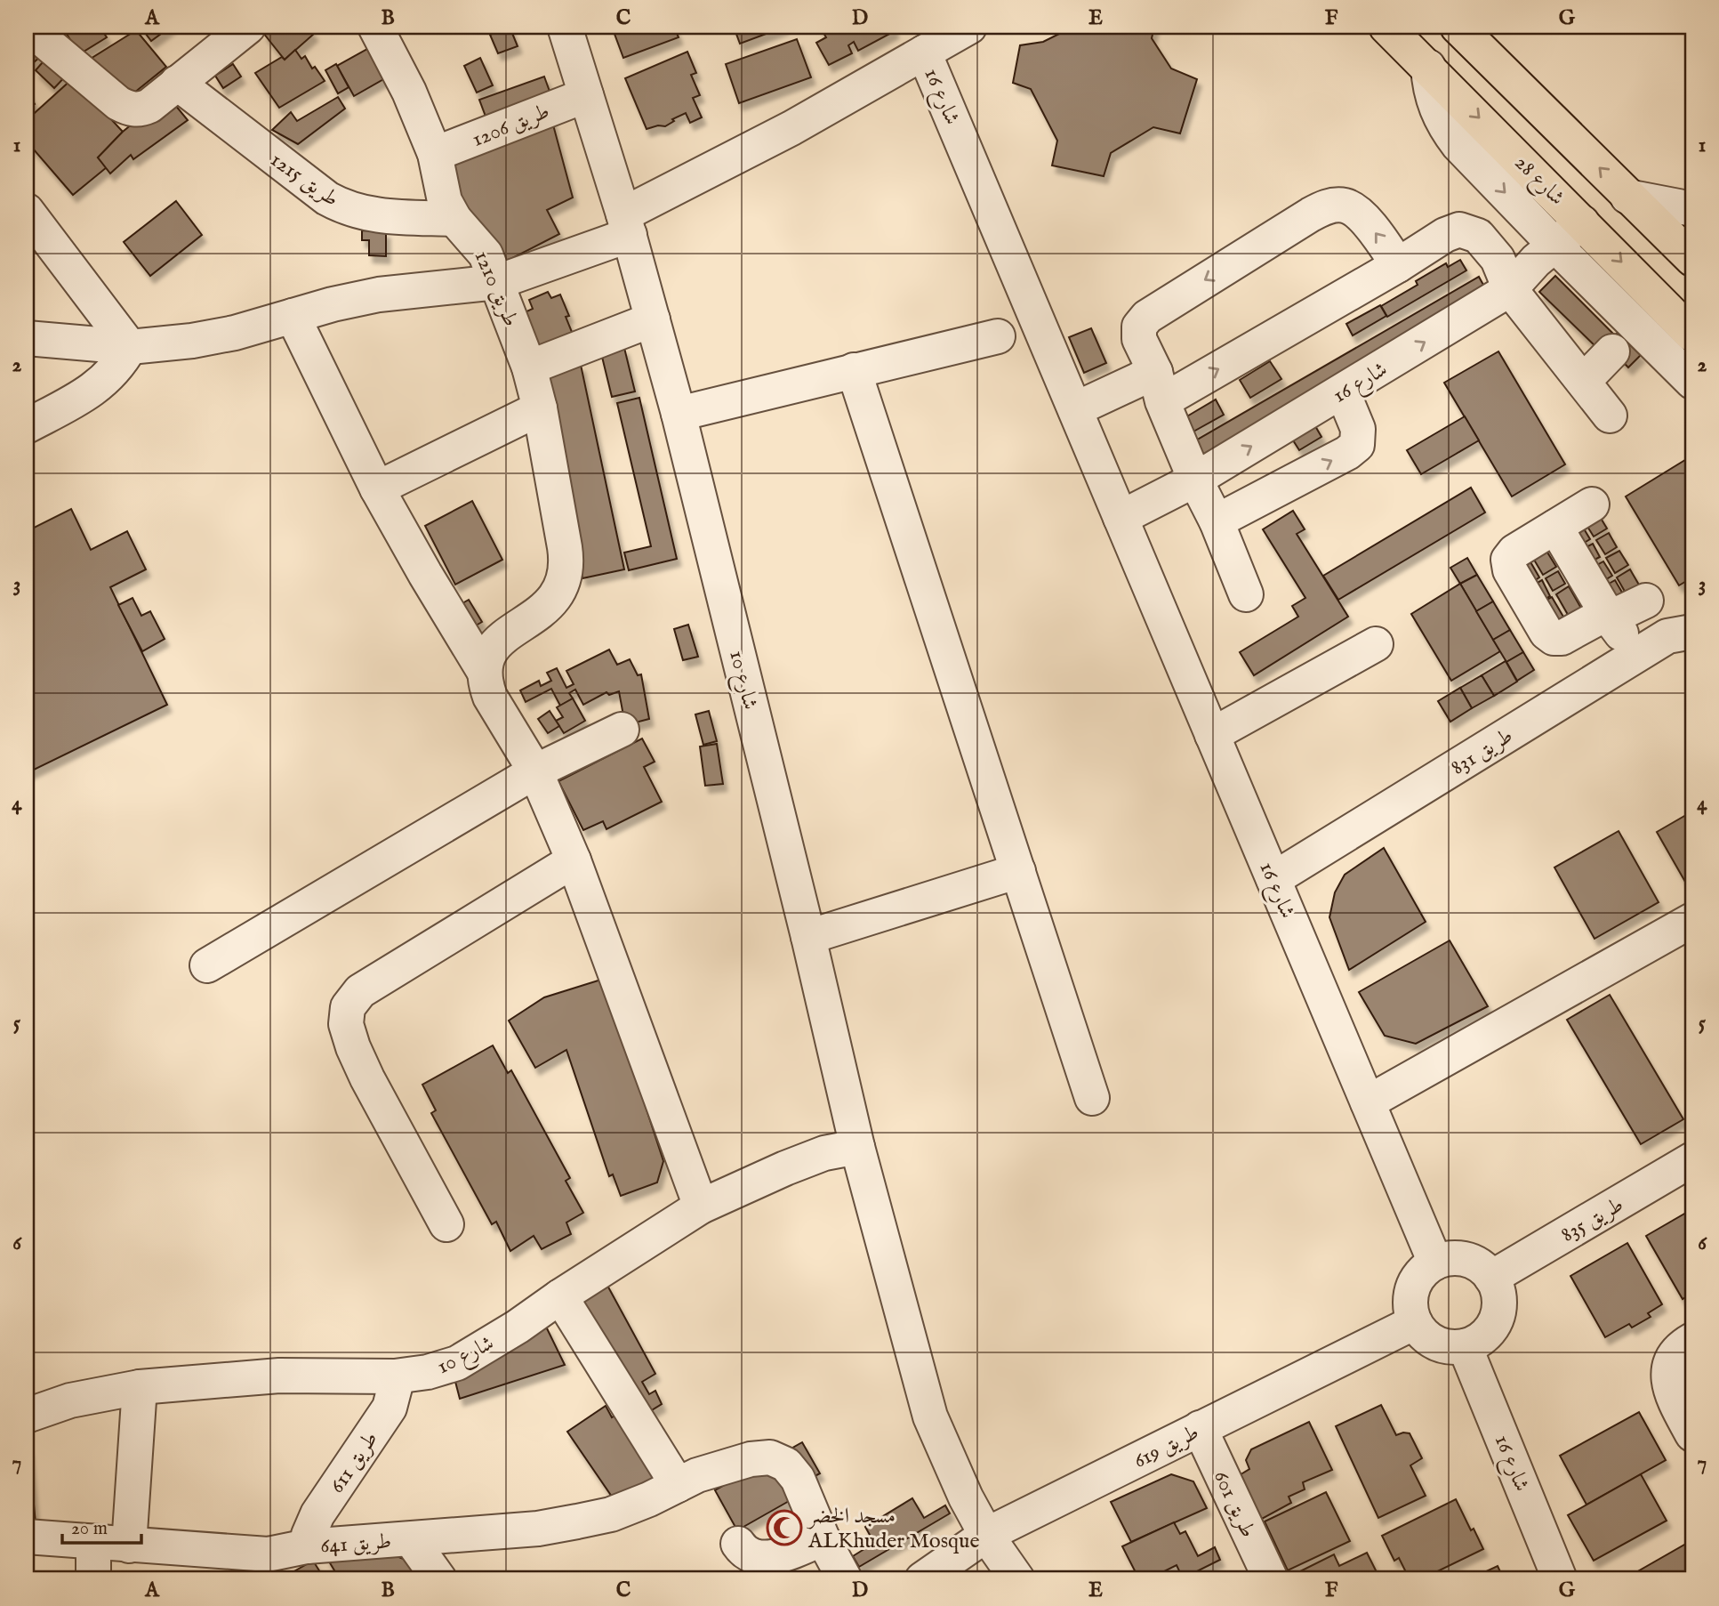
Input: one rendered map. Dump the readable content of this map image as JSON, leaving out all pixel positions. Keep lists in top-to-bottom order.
{
  "streets": {
    "main road": ["شارع 28"],
    "street": [
      "شارع 16",
      "طريق 1206",
      "طريق 1215",
      "طريق 1210",
      "شارع 10",
      "طريق 831",
      "طريق 835",
      "طريق 619",
      "طريق 611",
      "طريق 601",
      "طريق 641"
    ]
  },
  "crossings": [
    ["شارع 16", "شارع 28"],
    ["شارع 16", "طريق 1210"],
    ["شارع 16", "شارع 10"],
    ["شارع 16", "طريق 831"],
    ["شارع 16", "طريق 835"],
    ["شارع 16", "طريق 619"],
    ["طريق 1206", "طريق 1210"],
    ["طريق 1215", "طريق 1210"],
    ["شارع 10", "طريق 619"],
    ["شارع 10", "طريق 611"],
    ["طريق 835", "طريق 619"],
    ["طريق 619", "طريق 601"],
    ["طريق 611", "طريق 641"]
  ],
  "places": {
    "mosque": ["مسجد الخضر ALKhuder Mosque"]
  },
  "scale_bar": "20 m",
  "grid": {
    "columns": [
      "A",
      "B",
      "C",
      "D",
      "E",
      "F",
      "G"
    ],
    "rows": [
      "1",
      "2",
      "3",
      "4",
      "5",
      "6",
      "7"
    ]
  }
}
